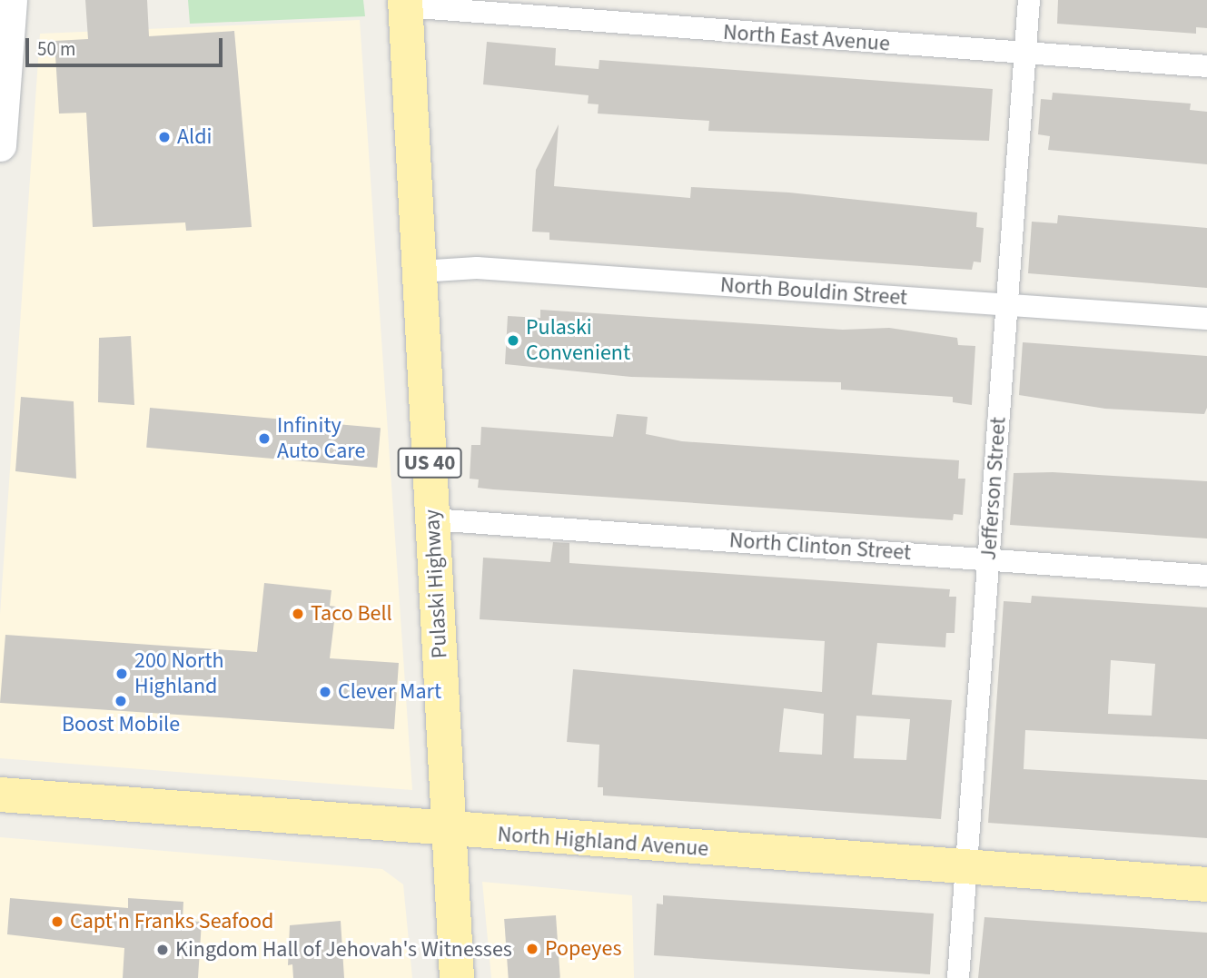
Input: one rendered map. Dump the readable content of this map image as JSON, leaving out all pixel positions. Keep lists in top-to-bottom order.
{
  "streets": {
    "main road": ["US 40", "Pulaski Highway", "North Highland Avenue"],
    "street": [
      "North East Avenue",
      "North Bouldin Street",
      "Jefferson Street",
      "North Clinton Street"
    ]
  },
  "crossings": [
    ["North East Avenue", "Jefferson Street"],
    ["North East Avenue", "Pulaski Highway"],
    ["North Bouldin Street", "Jefferson Street"],
    ["North Bouldin Street", "Pulaski Highway"],
    ["Jefferson Street", "North Clinton Street"],
    ["Jefferson Street", "North Highland Avenue"],
    ["North Clinton Street", "Pulaski Highway"],
    ["Pulaski Highway", "North Highland Avenue"]
  ],
  "places": [
    "Aldi",
    "Pulaski Convenient",
    "Infinity Auto Care",
    "Taco Bell",
    "200 North Highland",
    "Clever Mart",
    "Boost Mobile",
    "Capt'n Franks Seafood",
    "Popeyes",
    "Kingdom Hall of Jehovah's Witnesses"
  ],
  "scale_bar": "50 m"
}
